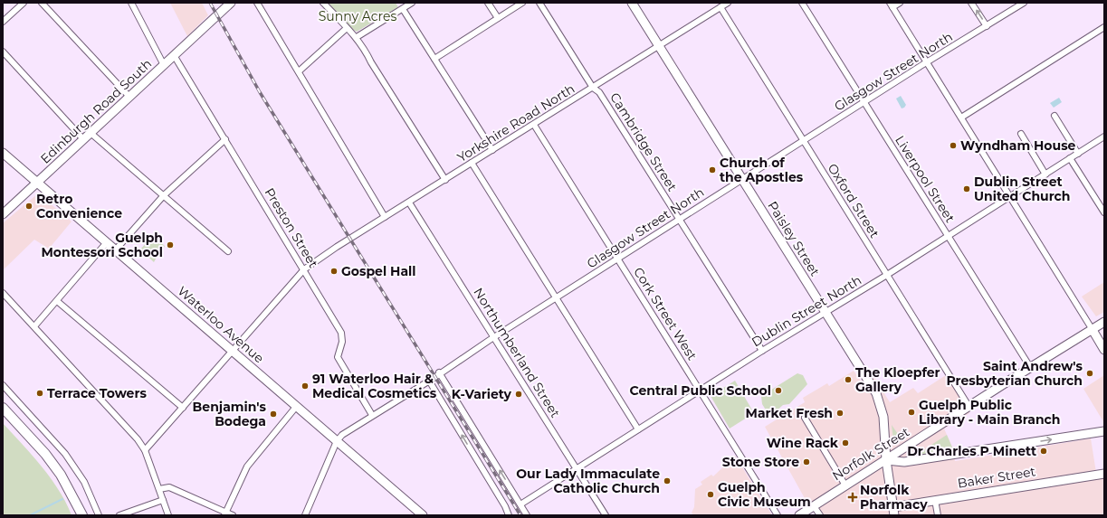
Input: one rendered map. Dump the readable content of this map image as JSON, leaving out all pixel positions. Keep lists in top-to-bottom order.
{
  "streets": {
    "main road": [
      "Edinburgh Road South",
      "Paisley Street",
      "Waterloo Avenue",
      "Norfolk Street",
      "Baker Street"
    ],
    "street": [
      "Glasgow Street North",
      "Yorkshire Road North",
      "Cambridge Street",
      "Liverpool Street",
      "Oxford Street",
      "Preston Street",
      "Dublin Street North",
      "Cork Street West",
      "Northumberland Street"
    ]
  },
  "crossings": [
    ["Glasgow Street North", "Cambridge Street"],
    ["Glasgow Street North", "Liverpool Street"],
    ["Glasgow Street North", "Oxford Street"],
    ["Glasgow Street North", "Preston Street"],
    ["Glasgow Street North", "Paisley Street"],
    ["Glasgow Street North", "Cork Street West"],
    ["Glasgow Street North", "Waterloo Avenue"],
    ["Glasgow Street North", "Northumberland Street"],
    ["Edinburgh Road South", "Preston Street"],
    ["Edinburgh Road South", "Waterloo Avenue"],
    ["Yorkshire Road North", "Cambridge Street"],
    ["Yorkshire Road North", "Oxford Street"],
    ["Yorkshire Road North", "Preston Street"],
    ["Yorkshire Road North", "Paisley Street"],
    ["Yorkshire Road North", "Cork Street West"],
    ["Yorkshire Road North", "Waterloo Avenue"],
    ["Yorkshire Road North", "Northumberland Street"],
    ["Cambridge Street", "Dublin Street North"],
    ["Liverpool Street", "Dublin Street North"],
    ["Liverpool Street", "Norfolk Street"],
    ["Oxford Street", "Dublin Street North"],
    ["Oxford Street", "Norfolk Street"],
    ["Paisley Street", "Dublin Street North"],
    ["Paisley Street", "Norfolk Street"],
    ["Paisley Street", "Baker Street"],
    ["Dublin Street North", "Cork Street West"],
    ["Dublin Street North", "Northumberland Street"]
  ],
  "parks": ["Sunny Acres"],
  "places": {
    "other": [
      "Wyndham House",
      "Church of the Apostles",
      "Dublin Street United Church",
      "Retro Convenience",
      "Guelph Montessori School",
      "Gospel Hall",
      "Saint Andrew's Presbyterian Church",
      "The Kloepfer Gallery",
      "91 Waterloo Hair & Medical Cosmetics",
      "Central Public School",
      "Terrace Towers",
      "K-Variety",
      "Guelph Public Library - Main Branch",
      "Market Fresh",
      "Benjamin's Bodega",
      "Wine Rack",
      "Dr Charles P Minett",
      "Stone Store",
      "Our Lady Immaculate Catholic Church",
      "Guelph Civic Museum"
    ],
    "health": ["Norfolk Pharmacy"]
  }
}
